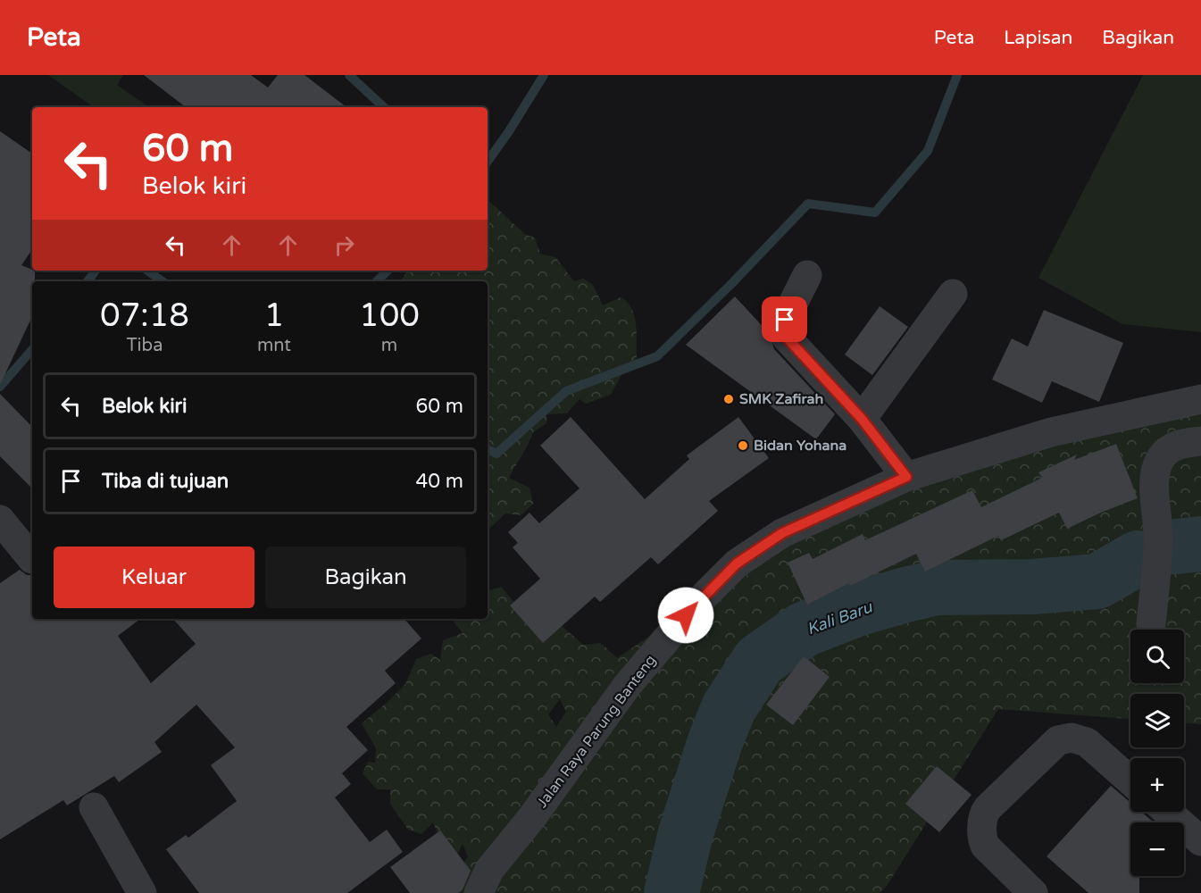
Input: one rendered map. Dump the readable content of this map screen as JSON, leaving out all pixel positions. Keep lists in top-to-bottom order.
{
  "streets": {
    "street": ["Jalan Raya Parung Banteng"]
  },
  "water": ["Kali Baru"],
  "places": ["SMK Zafirah", "Bidan Yohana"],
  "page": {
    "header": "Peta",
    "nav": ["Peta", "Lapisan", "Bagikan"],
    "turn": ["60 m", "Belok kiri"],
    "eta": [
      "07:18",
      "Tiba",
      "1",
      "mnt",
      "100",
      "m"
    ],
    "list": [
      {
        "name": "Belok kiri",
        "value": "60 m"
      },
      {
        "name": "Tiba di tujuan",
        "value": "40 m"
      }
    ],
    "buttons": ["Keluar", "Bagikan"],
    "map_buttons": ["+", "−"]
  }
}
